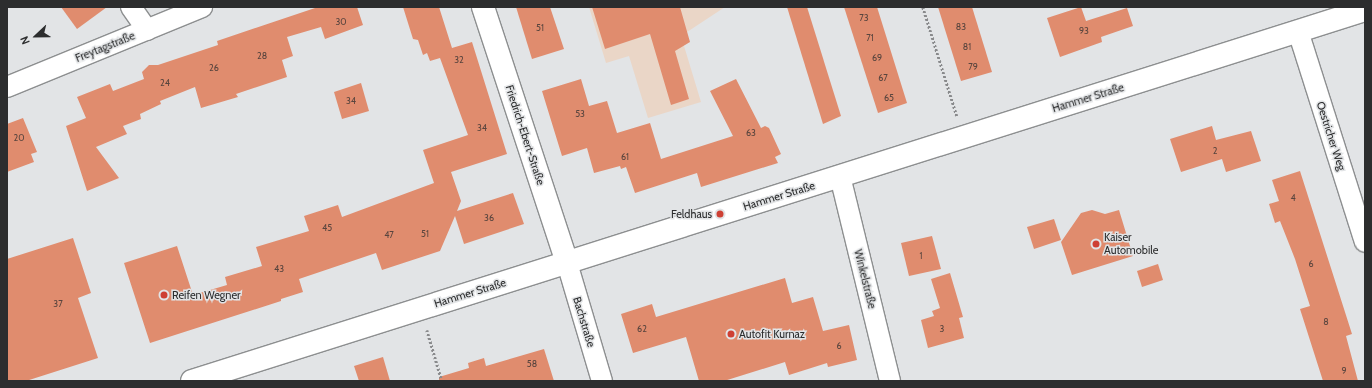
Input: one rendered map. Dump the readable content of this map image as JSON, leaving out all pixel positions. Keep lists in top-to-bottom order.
{
  "streets": {
    "main road": ["Hammer Straße", "Friedrich-Ebert-Straße"],
    "street": [
      "Freytagstraße",
      "Oestricher Weg",
      "Winkelstraße",
      "Bachstraße"
    ]
  },
  "crossings": [
    ["Hammer Straße", "Friedrich-Ebert-Straße"],
    ["Hammer Straße", "Oestricher Weg"],
    ["Hammer Straße", "Winkelstraße"],
    ["Hammer Straße", "Bachstraße"],
    ["Friedrich-Ebert-Straße", "Bachstraße"]
  ],
  "places": [
    "Feldhaus",
    "Kaiser Automobile",
    "Reifen Wegner",
    "Autofit Kurnaz"
  ],
  "house_numbers": [
    "73",
    "30",
    "83",
    "51",
    "93",
    "71",
    "81",
    "28",
    "69",
    "32",
    "79",
    "26",
    "67",
    "24",
    "65",
    "34",
    "53",
    "34",
    "63",
    "20",
    "2",
    "61",
    "4",
    "36",
    "45",
    "51",
    "47",
    "1",
    "6",
    "43",
    "37",
    "8",
    "62",
    "3",
    "6",
    "58",
    "9"
  ],
  "north": "left"
}
